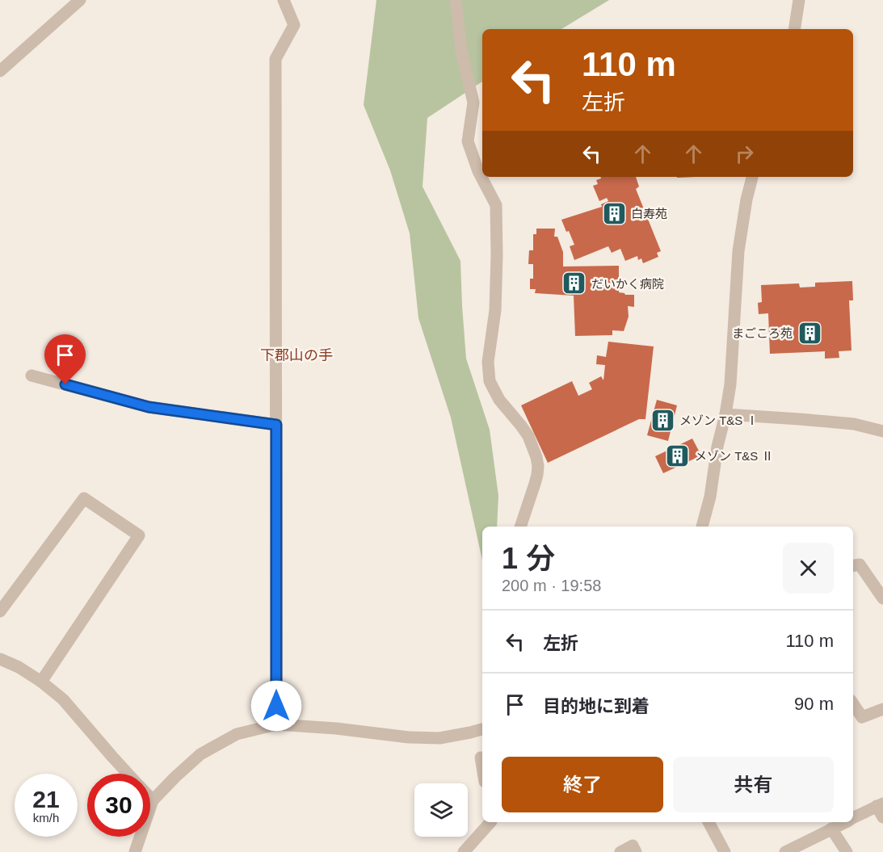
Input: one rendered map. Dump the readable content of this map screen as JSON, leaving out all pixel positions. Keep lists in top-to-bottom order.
{
  "districts": ["下郡山の手"],
  "places": {
    "building": [
      "白寿苑",
      "だいかく病院",
      "まごころ苑",
      "メゾン T&S Ⅰ",
      "メゾン T&S Ⅱ"
    ]
  },
  "page": {
    "turn": ["110 m", "左折"],
    "heading": ["1 分", "200 m · 19:58"],
    "list": [
      {
        "name": "左折",
        "value": "110 m"
      },
      {
        "name": "目的地に到着",
        "value": "90 m"
      }
    ],
    "buttons": ["終了", "共有"],
    "speed": "21 km/h",
    "limit": "30"
  }
}
